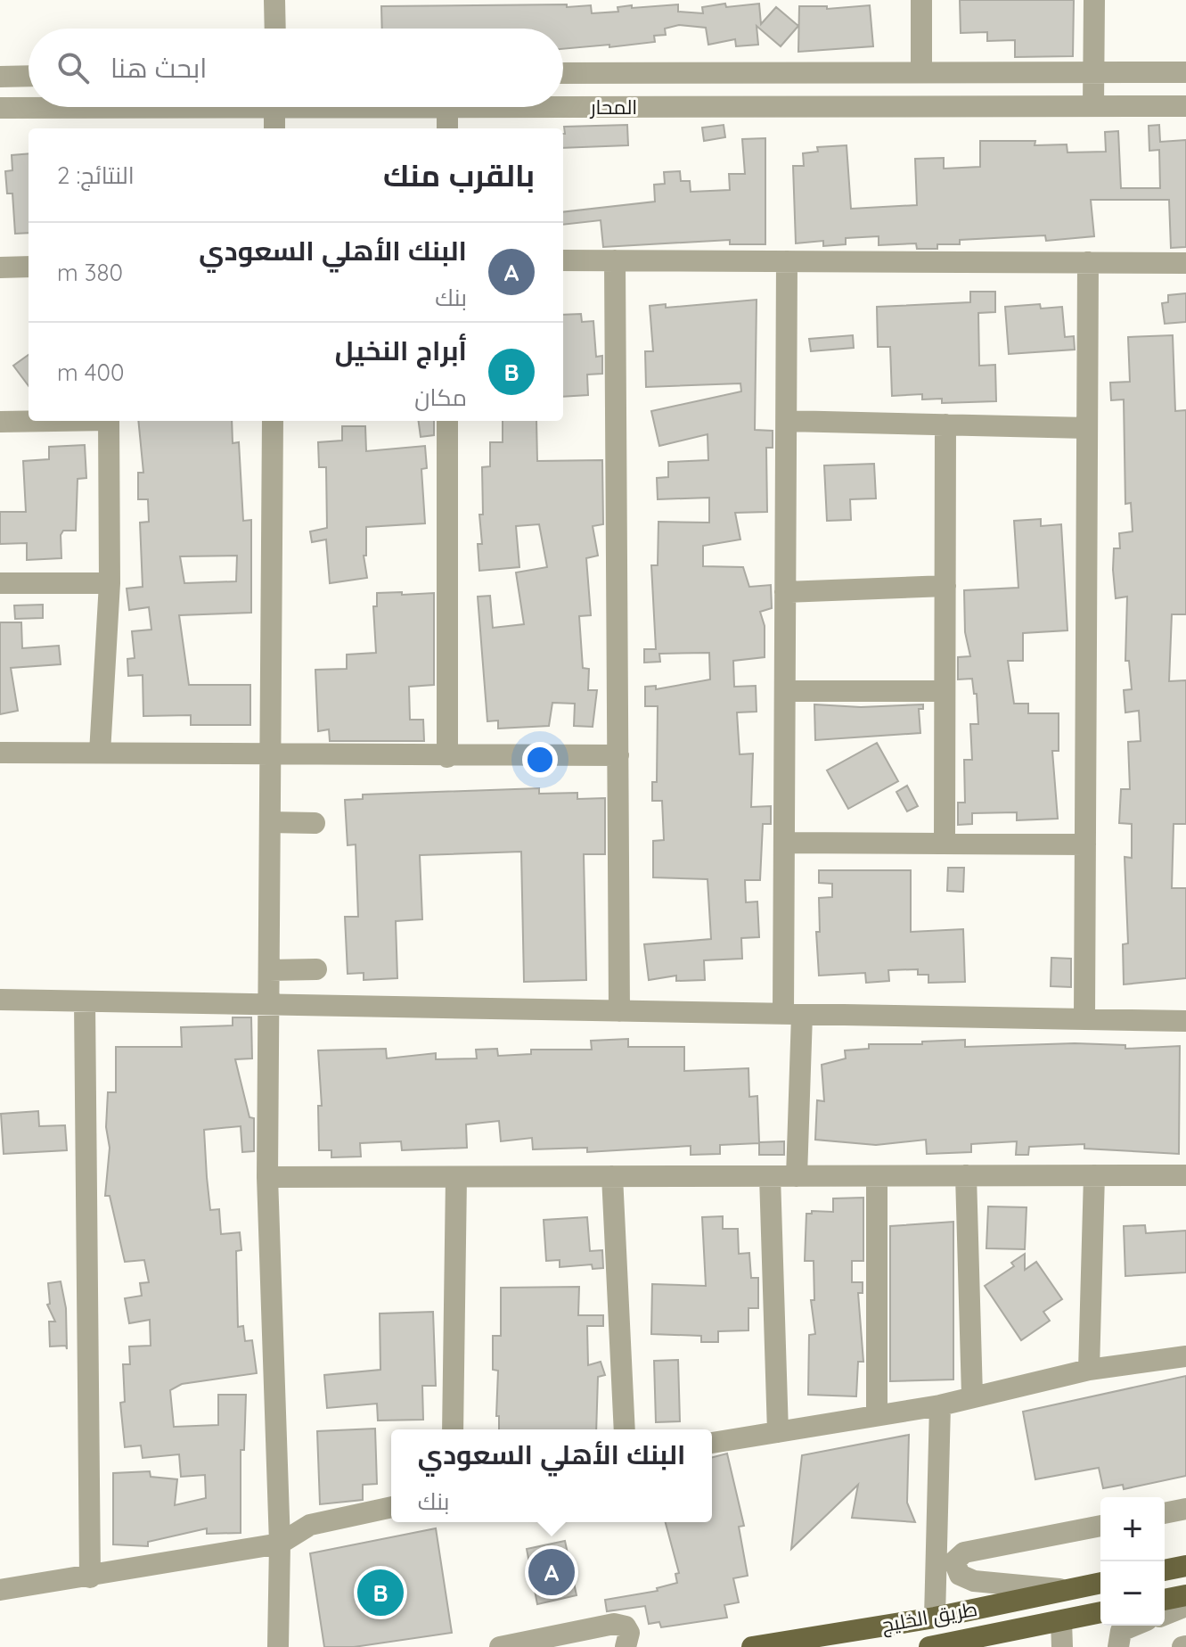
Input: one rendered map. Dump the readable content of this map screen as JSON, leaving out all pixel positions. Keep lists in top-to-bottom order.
{
  "streets": {
    "main road": ["طريق الخليج"],
    "street": ["المحار"]
  },
  "page": {
    "search": "ابحث هنا",
    "heading": ["بالقرب منك", "النتائج: 2"],
    "list": [
      {
        "mark": "A",
        "name": "البنك الأهلي السعودي",
        "note": "بنك",
        "value": "380 m"
      },
      {
        "mark": "B",
        "name": "أبراج النخيل",
        "note": "مكان",
        "value": "400 m"
      }
    ],
    "popup": ["البنك الأهلي السعودي", "بنك"],
    "map_buttons": ["+", "−"],
    "pins": ["A", "B"]
  }
}
